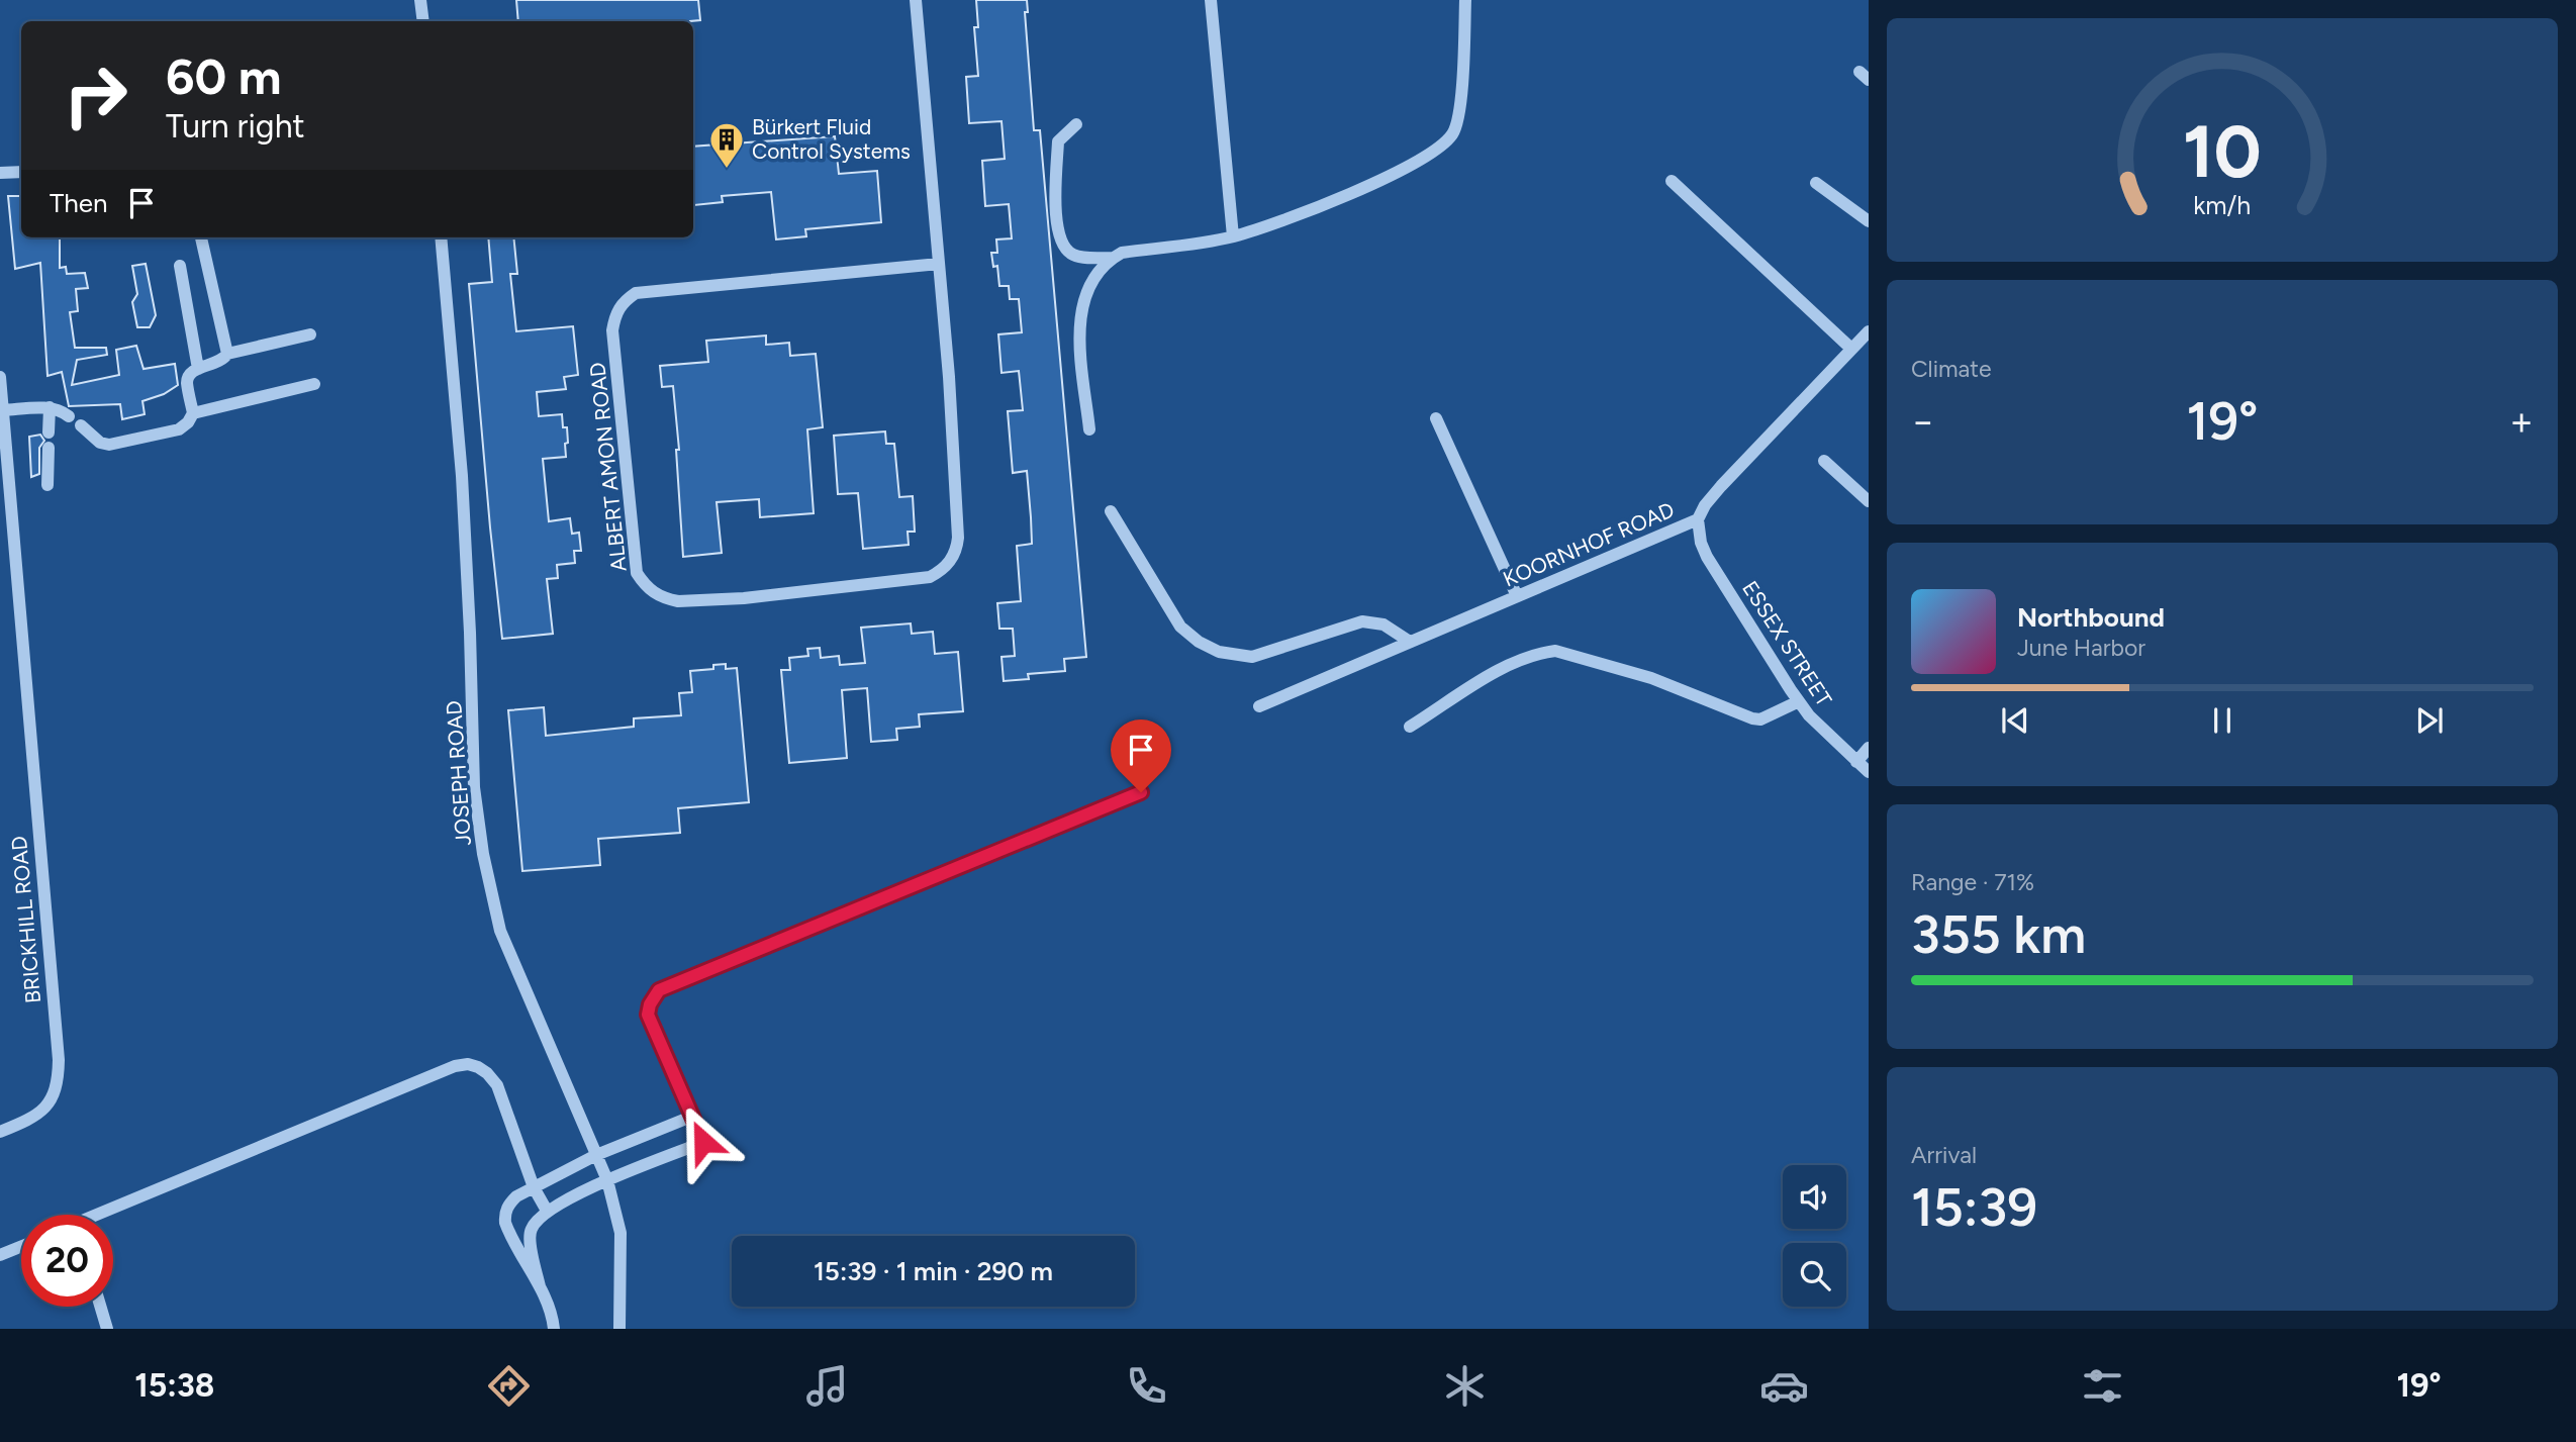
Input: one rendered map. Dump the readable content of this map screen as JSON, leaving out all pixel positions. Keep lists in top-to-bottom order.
{
  "streets": {
    "street": [
      "ALBERT AMON ROAD",
      "KOORNHOF ROAD",
      "ESSEX STREET",
      "JOSEPH ROAD",
      "BRICKHILL ROAD"
    ]
  },
  "crossings": [
    ["KOORNHOF ROAD", "ESSEX STREET"]
  ],
  "places": {
    "building": ["Bürkert Fluid Control Systems"]
  },
  "page": {
    "turn": ["60 m", "Turn right"],
    "then": "Then",
    "tile": [
      "Climate",
      ["Range · 71%", "355 km"],
      ["Arrival", "15:39"]
    ],
    "heat": ["−", "19°", "+"],
    "song": ["Northbound", "June Harbor"],
    "limit": "20",
    "trip": "15:39 · 1 min · 290 m",
    "tabs": ["15:38", "19°"],
    "gauge": ["10", "km/h"]
  }
}
